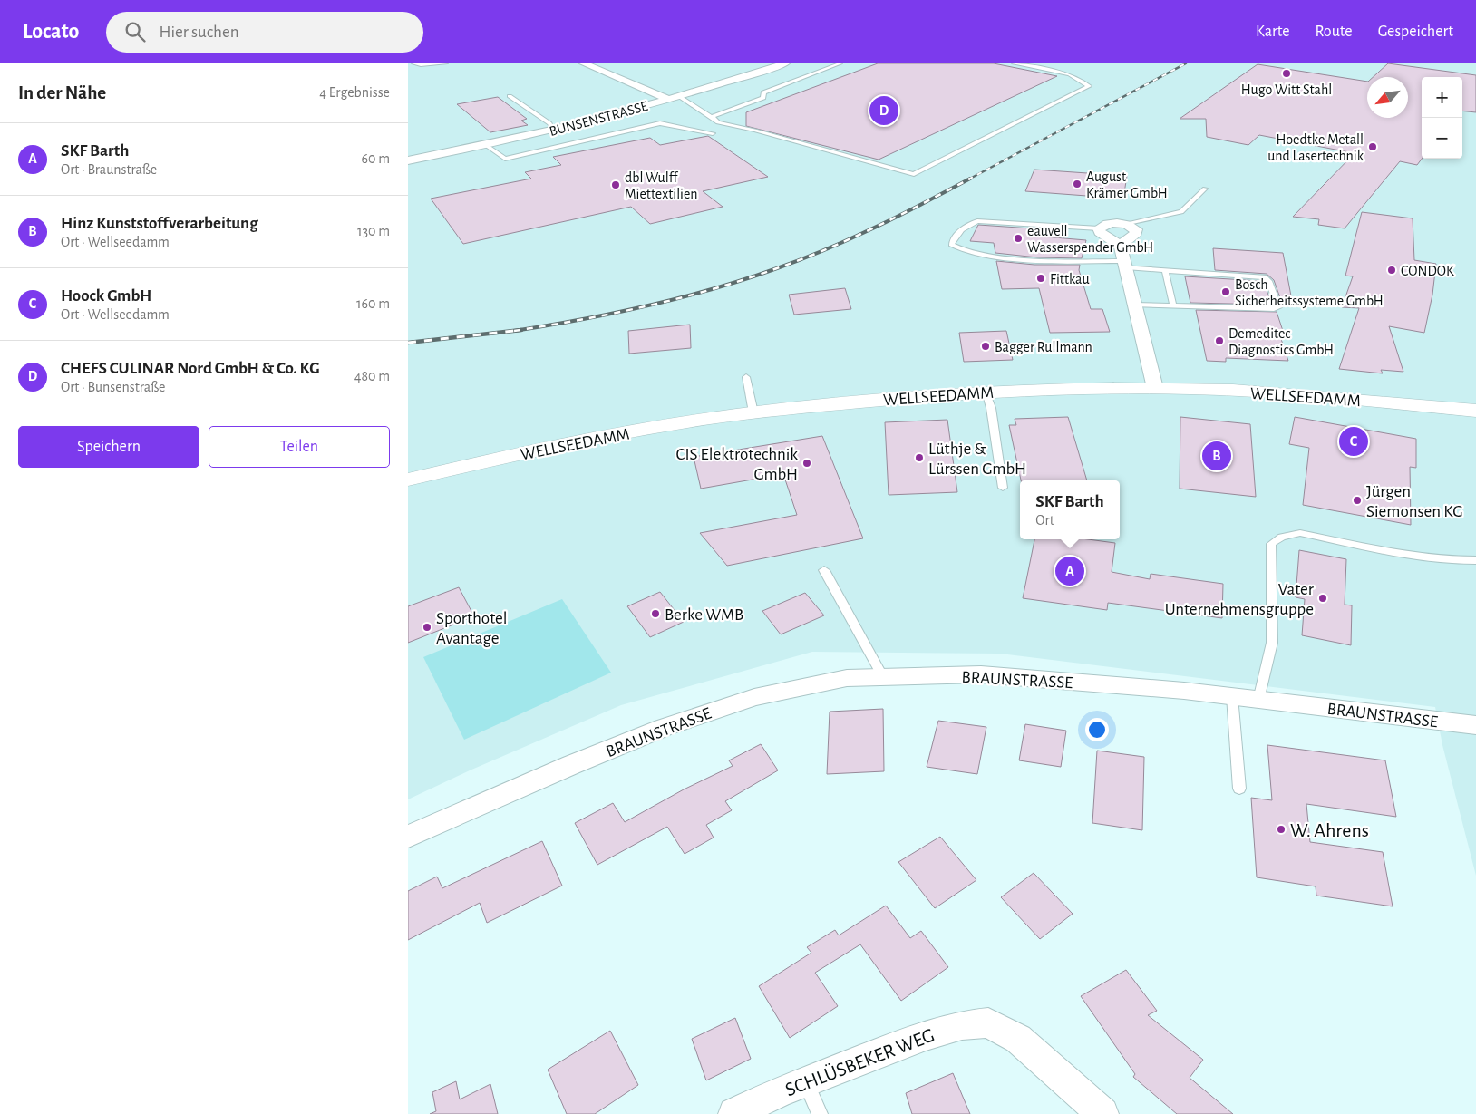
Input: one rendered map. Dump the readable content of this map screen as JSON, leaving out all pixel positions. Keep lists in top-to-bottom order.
{
  "streets": {
    "main road": ["WELLSEEDAMM"],
    "street": ["BUNSENSTRASSE", "BRAUNSTRASSE", "SCHLÜSBEKER WEG"]
  },
  "places": [
    "Hugo Witt Stahl",
    "Hoedtke Metall und Lasertechnik",
    "August Krämer GmbH",
    "dbl Wulff Miettextilien",
    "eauvell Wasserspender GmbH",
    "CONDOK",
    "Fittkau",
    "Bosch Sicherheitssysteme GmbH",
    "Demeditec Diagnostics GmbH",
    "Bagger Rullmann",
    "Lüthje & Lürssen GmbH",
    "CIS Elektrotechnik GmbH",
    "Jürgen Siemonsen KG",
    "Vater Unternehmensgruppe",
    "Berke WMB",
    "Sporthotel Avantage",
    "W. Ahrens"
  ],
  "north": "bottom left",
  "page": {
    "header": "Locato",
    "search": "Hier suchen",
    "nav": ["Karte", "Route", "Gespeichert"],
    "heading": ["In der Nähe", "4 Ergebnisse"],
    "map_buttons": ["+", "−"],
    "pins": [
      "D",
      "C",
      "B",
      "A"
    ],
    "list": [
      {
        "mark": "A",
        "name": "SKF Barth",
        "note": "Ort · Braunstraße",
        "value": "60 m"
      },
      {
        "mark": "B",
        "name": "Hinz Kunststoffverarbeitung",
        "note": "Ort · Wellseedamm",
        "value": "130 m"
      },
      {
        "mark": "C",
        "name": "Hoock GmbH",
        "note": "Ort · Wellseedamm",
        "value": "160 m"
      },
      {
        "mark": "D",
        "name": "CHEFS CULINAR Nord GmbH & Co. KG",
        "note": "Ort · Bunsenstraße",
        "value": "480 m"
      }
    ],
    "buttons": ["Speichern", "Teilen"],
    "popup": ["SKF Barth", "Ort"]
  }
}
